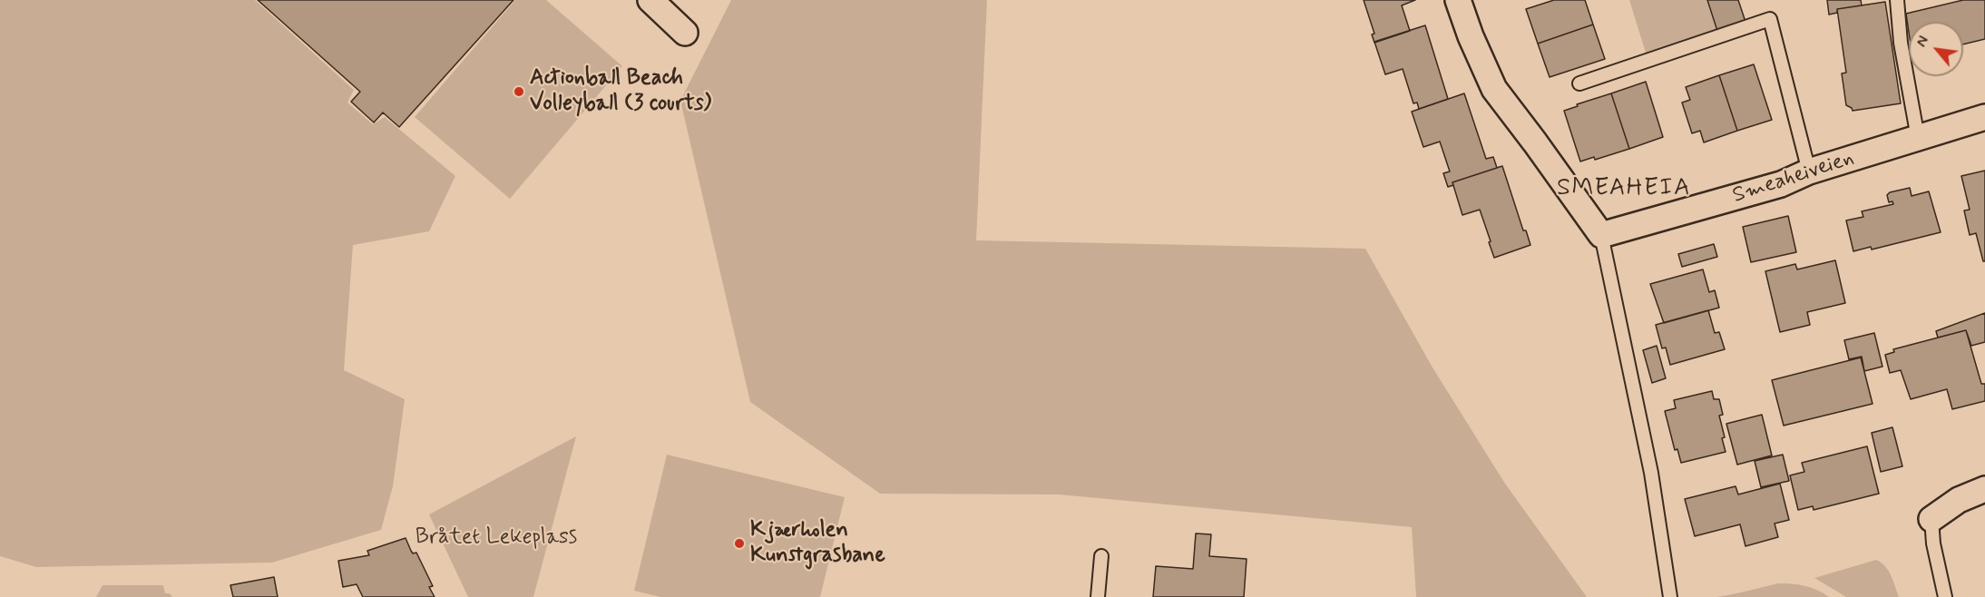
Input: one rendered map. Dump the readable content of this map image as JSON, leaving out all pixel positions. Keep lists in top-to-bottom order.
{
  "streets": {
    "street": ["Smeaheiveien"]
  },
  "districts": ["SMEAHEIA"],
  "parks": ["Bråtet Lekeplass"],
  "places": ["Actionball Beach Volleyball (3 courts)", "Kjærholen Kunstgrasbane"],
  "north": "top left"
}
